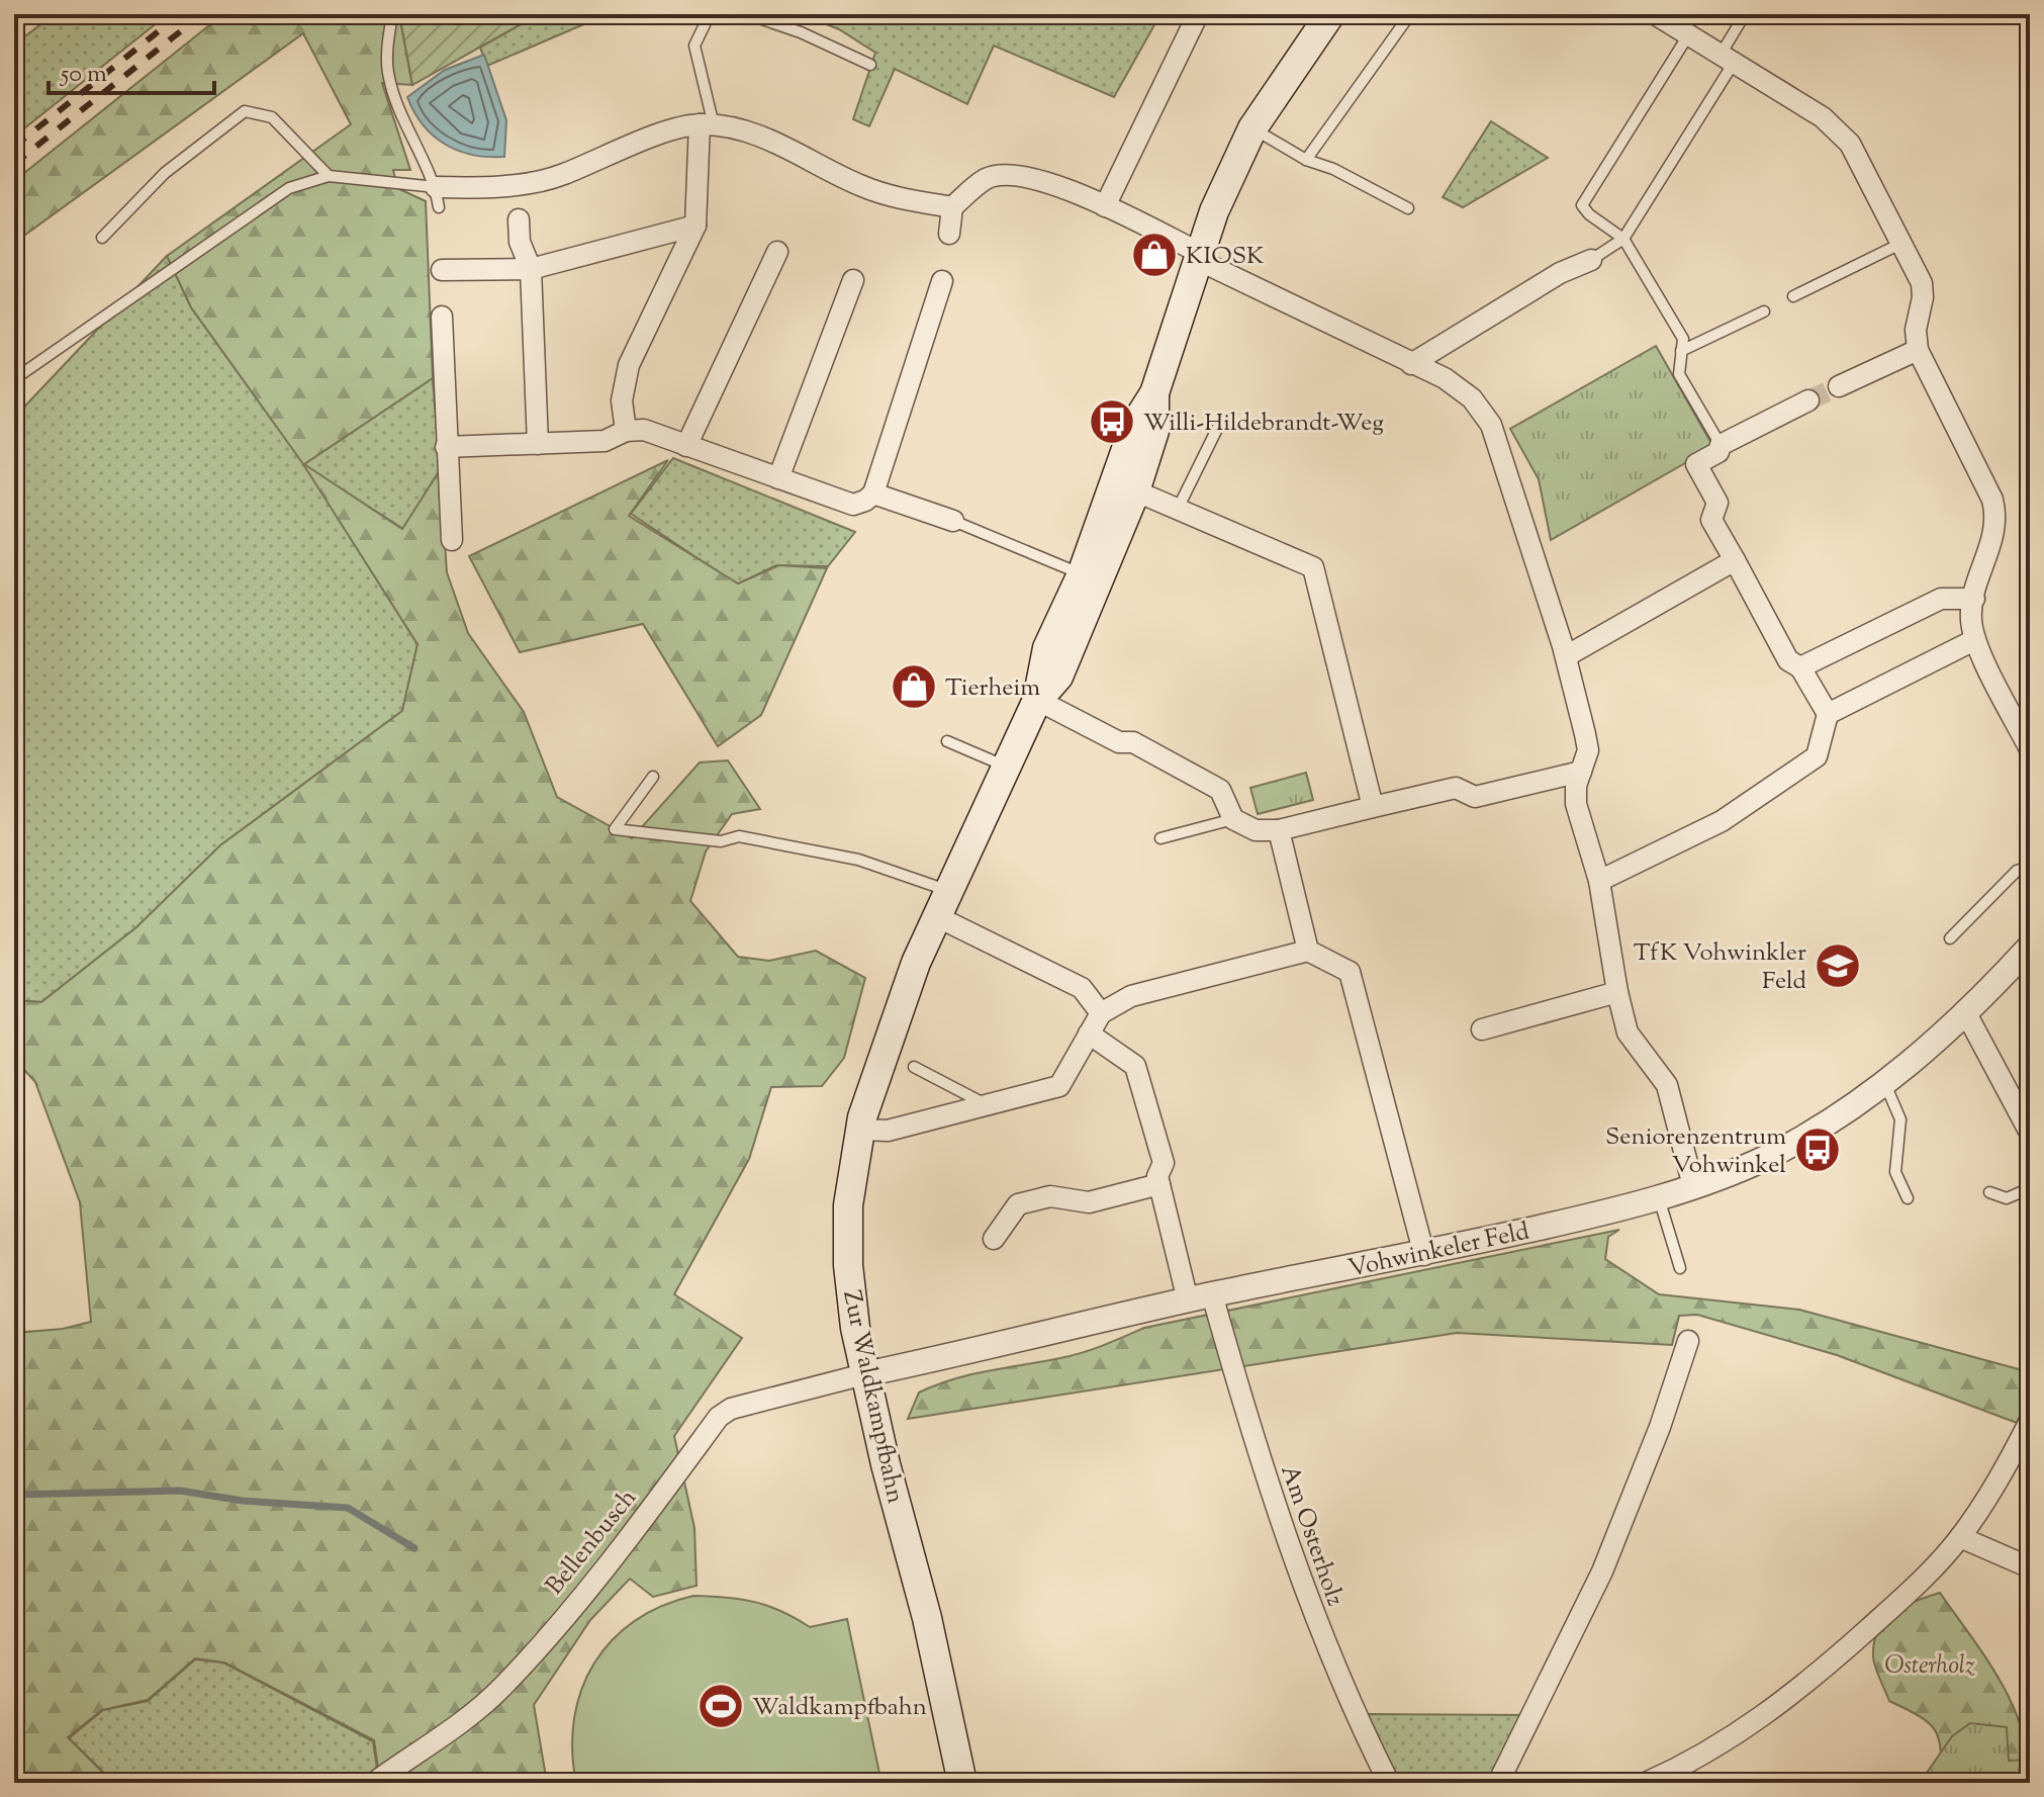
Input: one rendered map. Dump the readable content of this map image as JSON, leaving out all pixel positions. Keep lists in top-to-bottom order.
{
  "streets": {
    "main road": ["Zur Waldkampfbahn"],
    "street": ["Vohwinkeler Feld", "Am Osterholz", "Bellenbusch"]
  },
  "crossings": [
    ["Vohwinkeler Feld", "Zur Waldkampfbahn"],
    ["Vohwinkeler Feld", "Am Osterholz"],
    ["Vohwinkeler Feld", "Bellenbusch"],
    ["Zur Waldkampfbahn", "Bellenbusch"]
  ],
  "parks": ["Osterholz"],
  "places": {
    "shop": ["KIOSK", "Tierheim"],
    "bus stop": ["Willi-Hildebrandt-Weg", "Seniorenzentrum Vohwinkel"],
    "school or university": ["TfK Vohwinkler Feld"],
    "sports": ["Waldkampfbahn"]
  },
  "scale_bar": "50 m"
}
